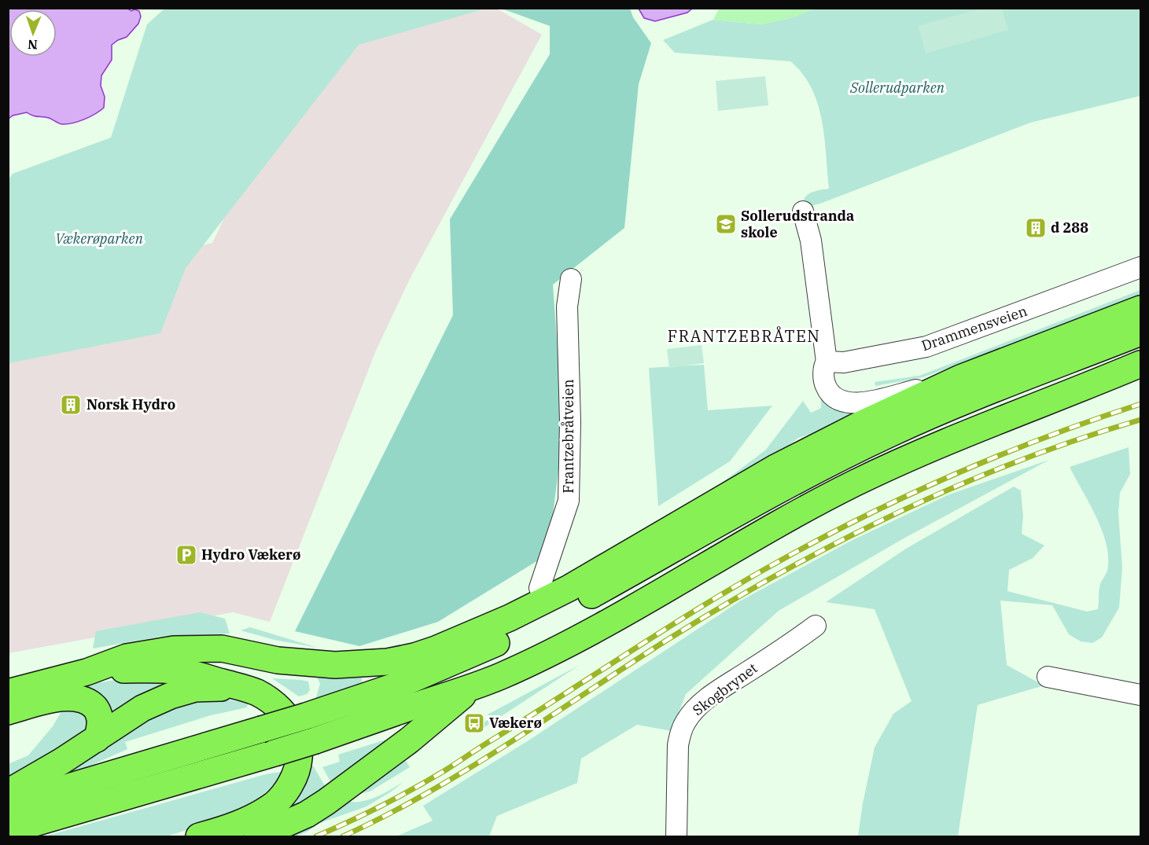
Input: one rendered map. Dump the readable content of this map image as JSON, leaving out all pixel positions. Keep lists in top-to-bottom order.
{
  "streets": {
    "street": ["Drammensveien", "Frantzebråtveien", "Skogbrynet"]
  },
  "districts": ["FRANTZEBRÅTEN"],
  "parks": ["Sollerudparken", "Vækerøparken"],
  "places": {
    "school or university": ["Sollerudstranda skole"],
    "building": ["d 288", "Norsk Hydro"],
    "parking": ["Hydro Vækerø"],
    "bus stop": ["Vækerø"]
  },
  "north": "bottom"
}
